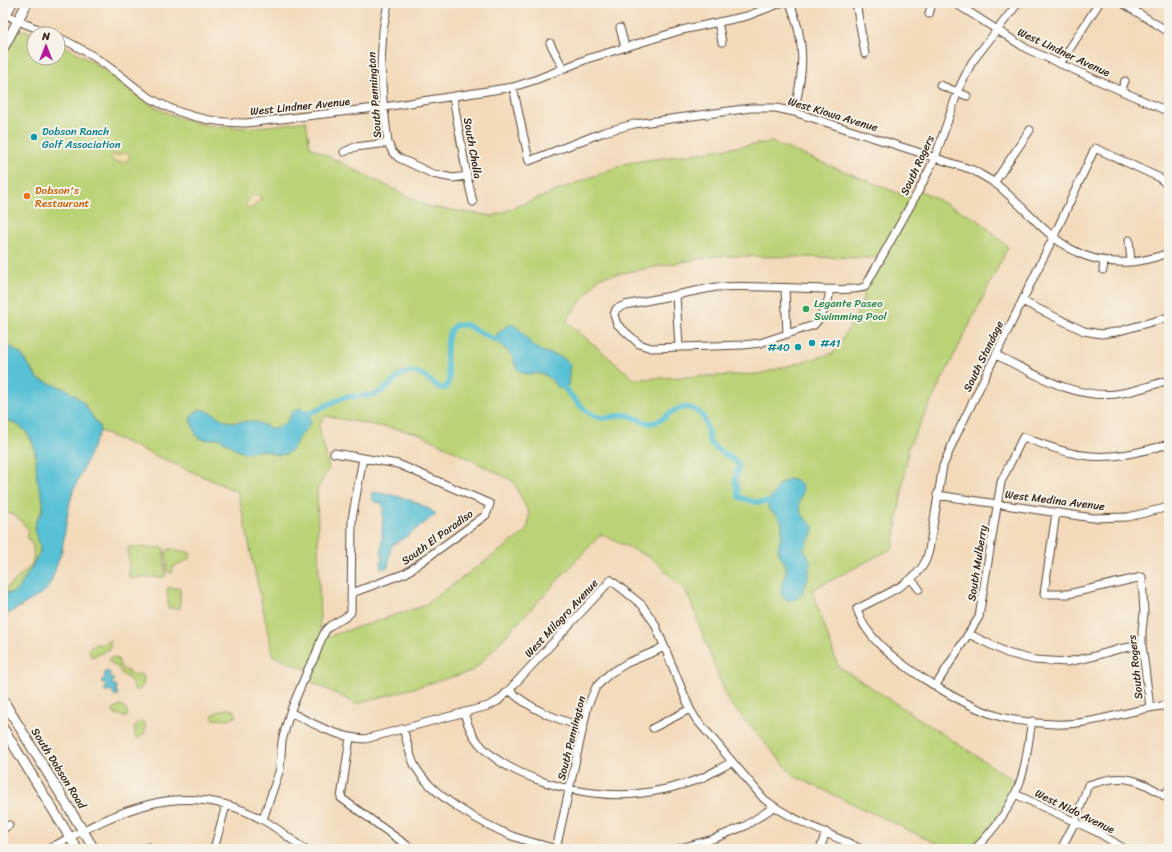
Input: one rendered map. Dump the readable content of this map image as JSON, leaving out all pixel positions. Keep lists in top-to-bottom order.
{
  "streets": {
    "main road": ["South Dobson Road"],
    "street": [
      "West Lindner Avenue",
      "South Pennington",
      "West Kiowa Avenue",
      "South Cholla",
      "South Rogers",
      "South Standage",
      "West Medina Avenue",
      "South El Paradiso",
      "South Mulberry",
      "West Milagro Avenue",
      "West Nido Avenue"
    ]
  },
  "crossings": [
    ["West Lindner Avenue", "South Pennington"],
    ["West Lindner Avenue", "West Kiowa Avenue"],
    ["West Lindner Avenue", "South Cholla"],
    ["West Lindner Avenue", "South Rogers"],
    ["South Pennington", "South Cholla"],
    ["South Pennington", "West Milagro Avenue"],
    ["West Kiowa Avenue", "South Rogers"],
    ["West Kiowa Avenue", "South Standage"],
    ["South Rogers", "West Medina Avenue"],
    ["South Standage", "West Medina Avenue"],
    ["South Standage", "South Mulberry"],
    ["West Medina Avenue", "South Mulberry"]
  ],
  "places": [
    "Dobson Ranch Golf Association",
    "Dobson's Restaurant",
    "Legante Paseo Swimming Pool",
    "#41",
    "#40"
  ],
  "north": "top"
}
